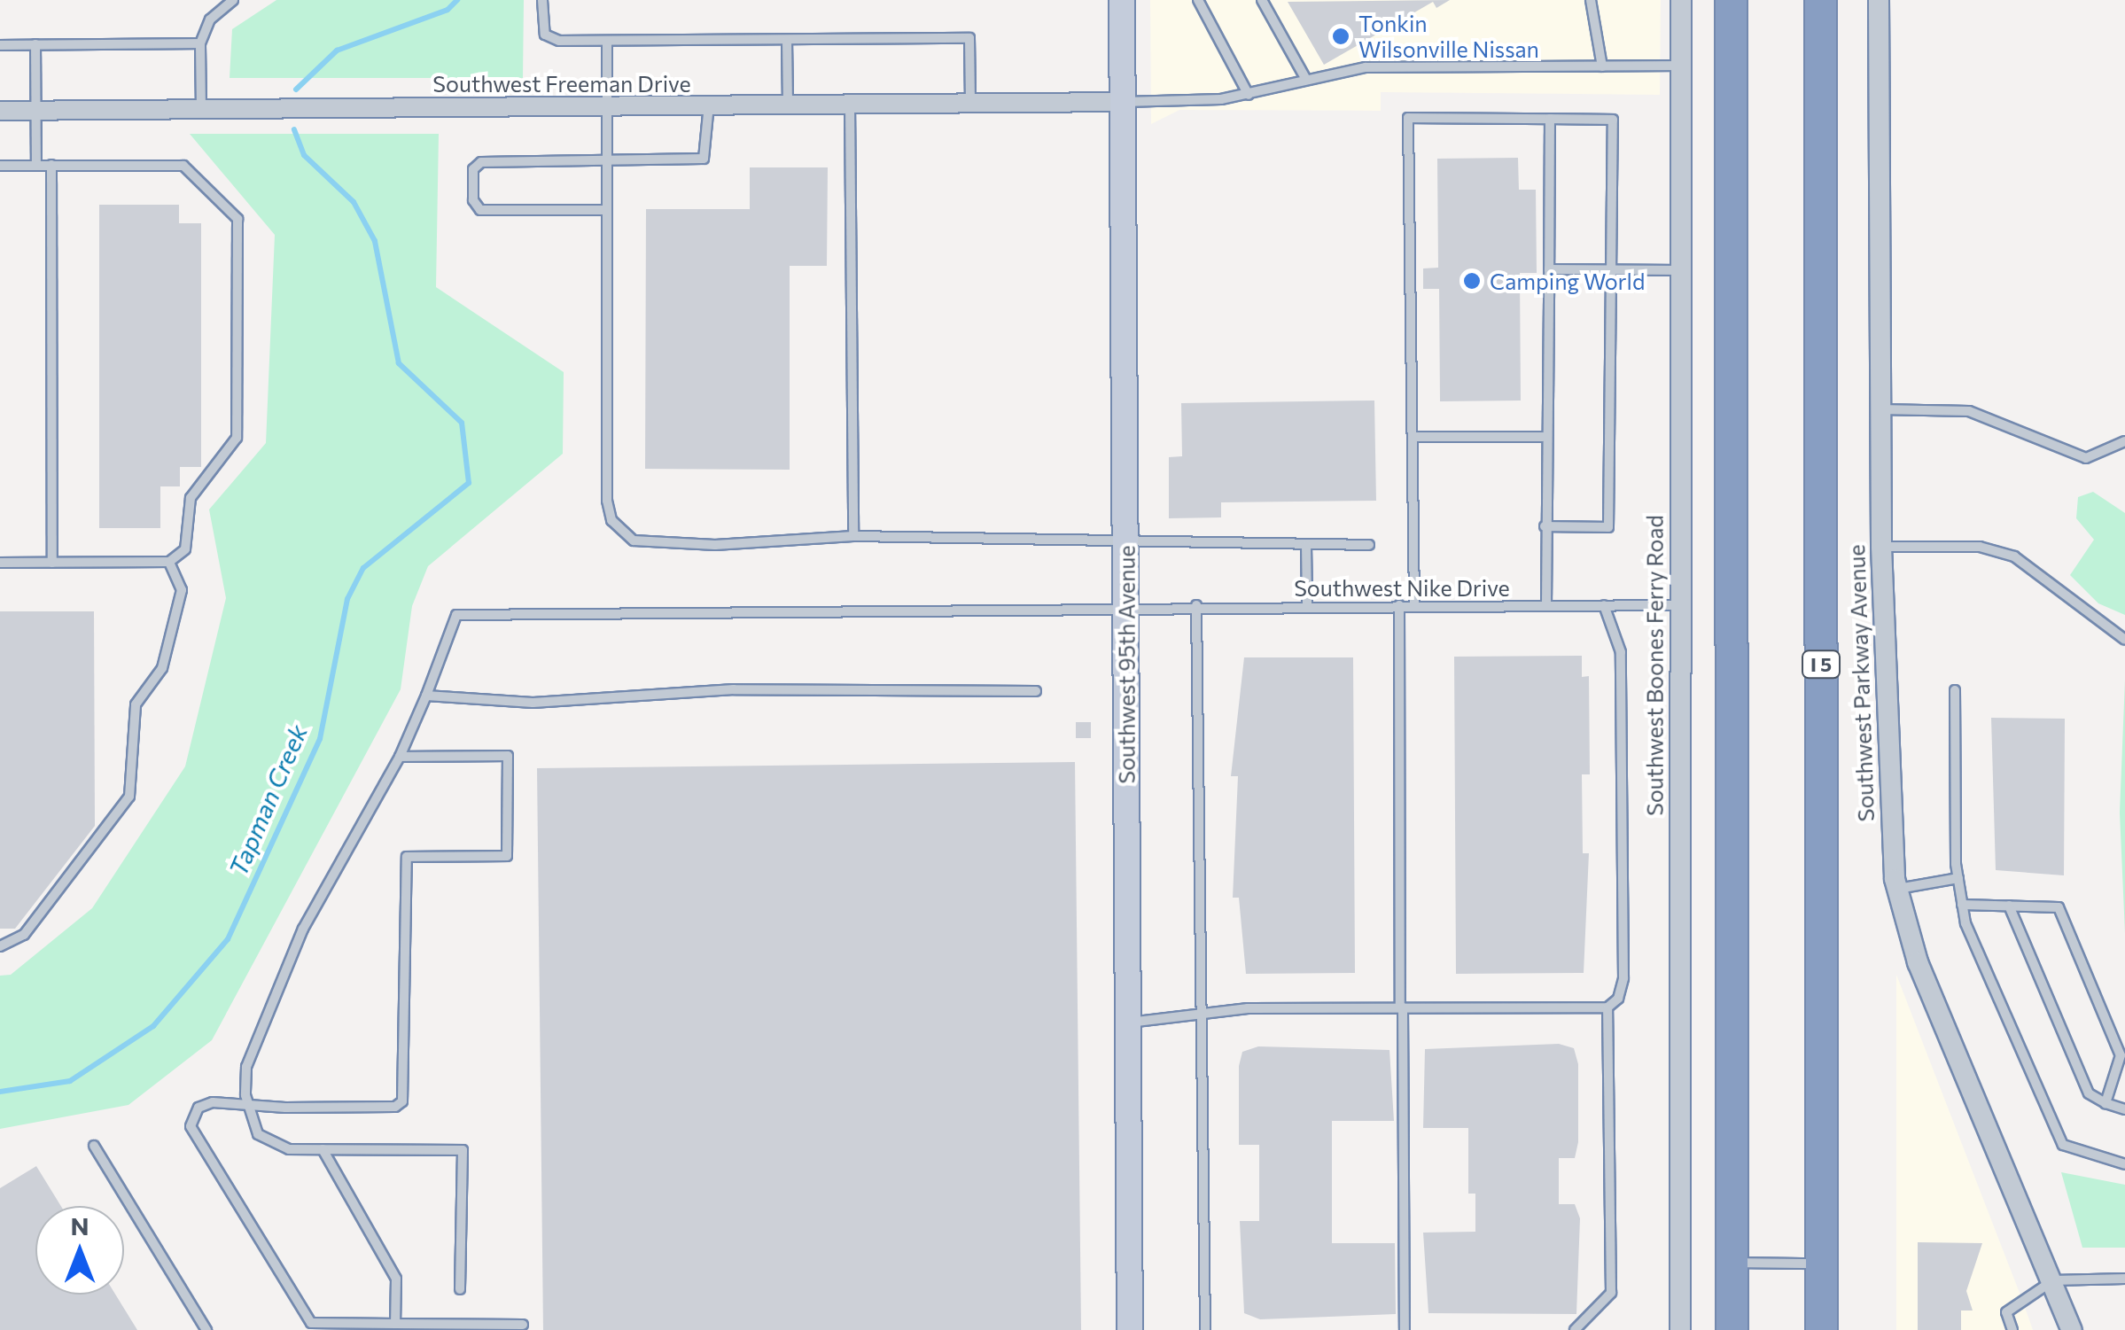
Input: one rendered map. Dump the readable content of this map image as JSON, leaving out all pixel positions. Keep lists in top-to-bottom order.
{
  "streets": {
    "highway": ["I 5"],
    "main road": ["Southwest 95th Avenue"],
    "street": ["Southwest Freeman Drive", "Southwest Boones Ferry Road", "Southwest Parkway Avenue"],
    "lane": ["Southwest Nike Drive"]
  },
  "crossings": [
    ["Southwest Freeman Drive", "Southwest 95th Avenue"],
    ["Southwest Nike Drive", "Southwest 95th Avenue"],
    ["Southwest Nike Drive", "Southwest Boones Ferry Road"]
  ],
  "water": ["Tapman Creek"],
  "places": ["Tonkin Wilsonville Nissan", "Camping World"],
  "north": "top"
}
